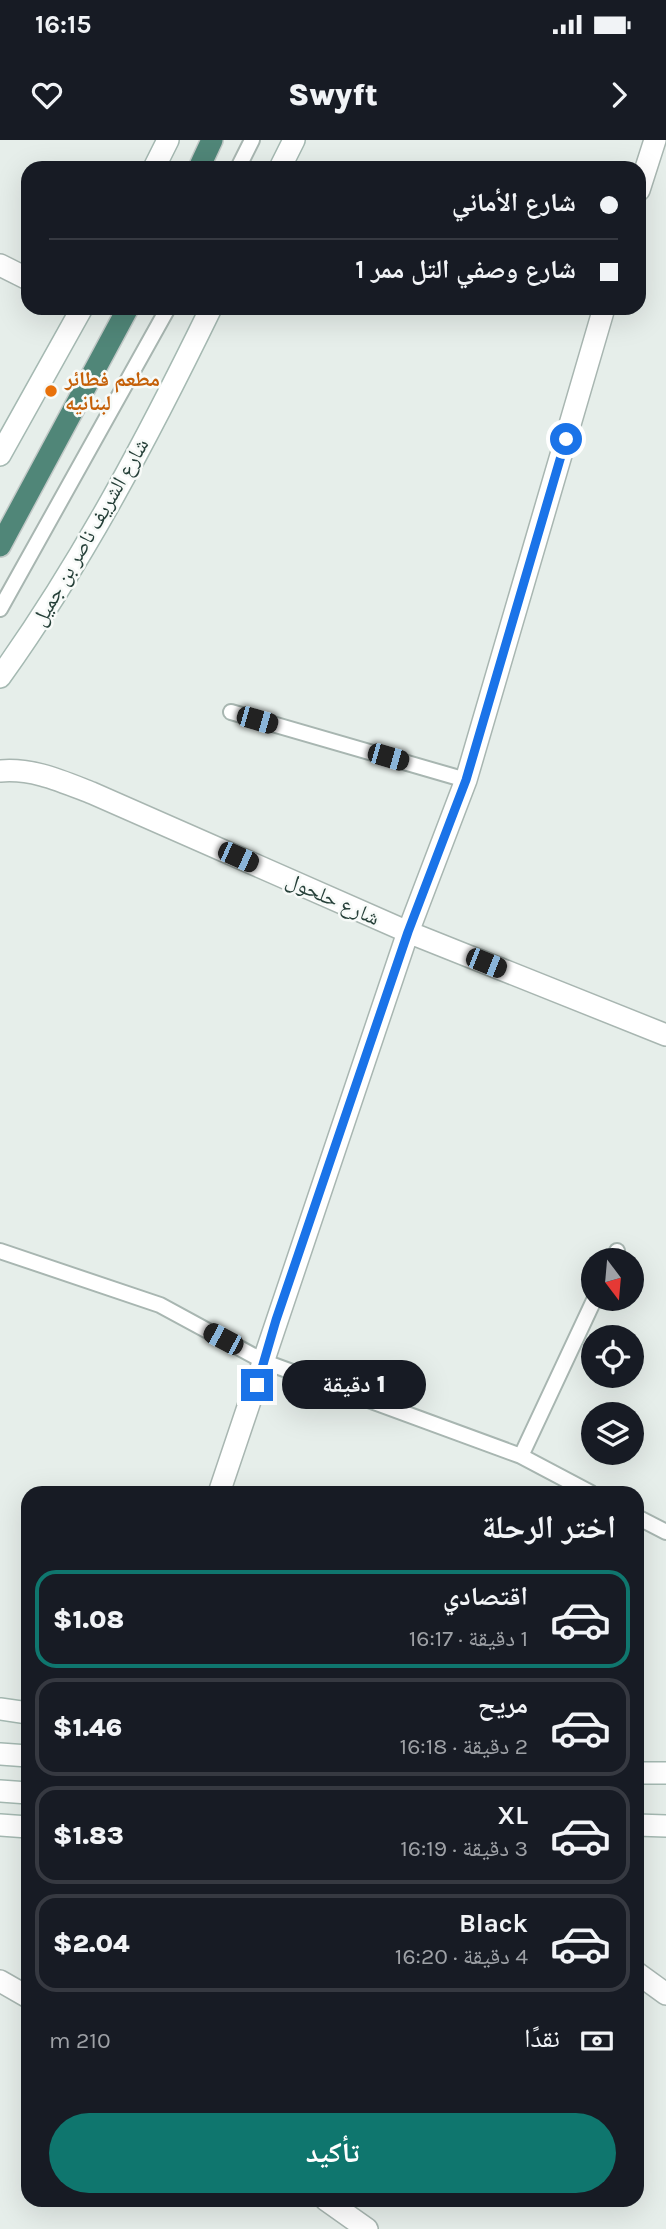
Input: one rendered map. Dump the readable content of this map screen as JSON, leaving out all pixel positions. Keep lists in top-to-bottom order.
{
  "streets": {
    "street": ["شارع الشريف ناصر بن جميل", "شارع حلحول"]
  },
  "places": ["مطعم فطائر لبنانيه"],
  "north": "bottom",
  "page": {
    "status": "16:15",
    "header": "Swyft",
    "banner": ["شارع الأماني", "شارع وصفي التل ممر 1"],
    "bubble": "1 دقيقة",
    "heading": "اختر الرحلة",
    "list": [
      {
        "name": "اقتصادي",
        "note": "1 دقيقة · 16:17",
        "value": "$1.08"
      },
      {
        "name": "مريح",
        "note": "2 دقيقة · 16:18",
        "value": "$1.46"
      },
      {
        "name": "XL",
        "note": "3 دقيقة · 16:19",
        "value": "$1.83"
      },
      {
        "name": "Black",
        "note": "4 دقيقة · 16:20",
        "value": "$2.04"
      }
    ],
    "pay": ["نقدًا", "210 m"],
    "buttons": "تأكيد"
  }
}
